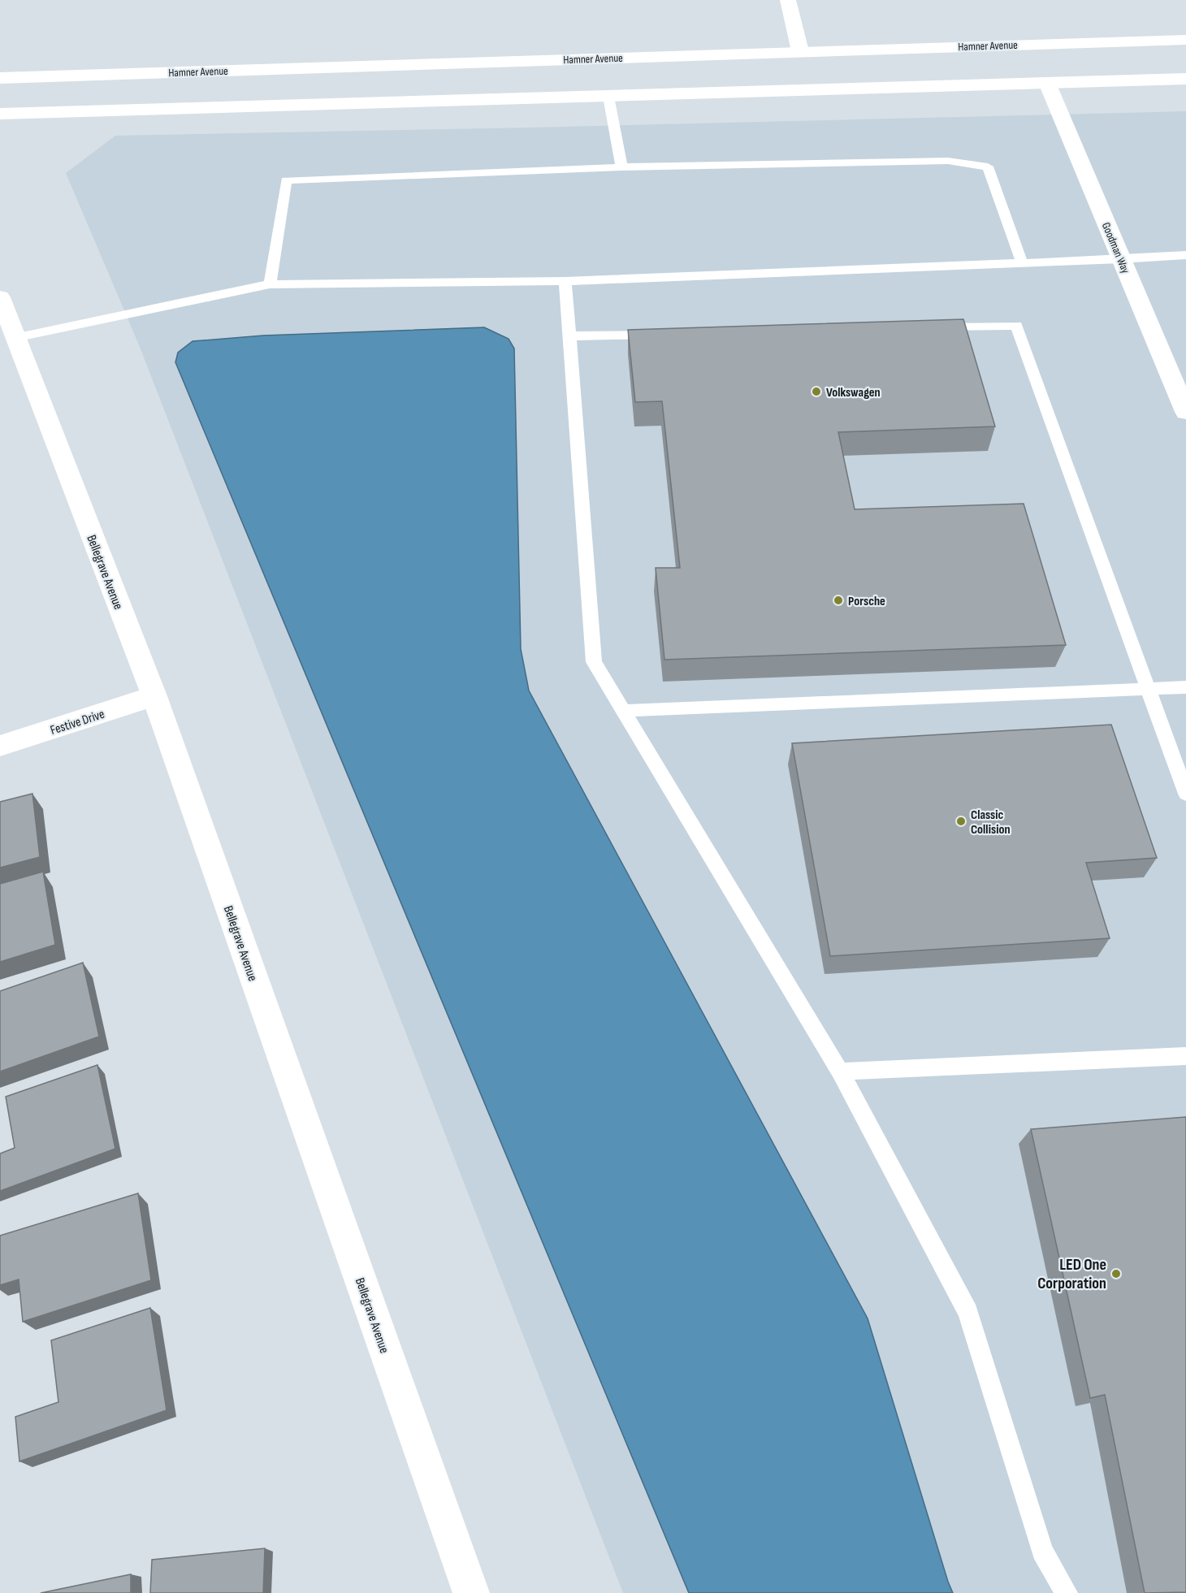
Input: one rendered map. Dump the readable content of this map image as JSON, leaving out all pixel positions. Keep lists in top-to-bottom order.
{
  "streets": {
    "main road": [
      "Hamner Avenue",
      "Goodman Way",
      "Bellegrave Avenue",
      "Festive Drive"
    ]
  },
  "crossings": [
    ["Bellegrave Avenue", "Festive Drive"]
  ],
  "places": [
    "Volkswagen",
    "Porsche",
    "Classic Collision",
    "LED One Corporation"
  ]
}
